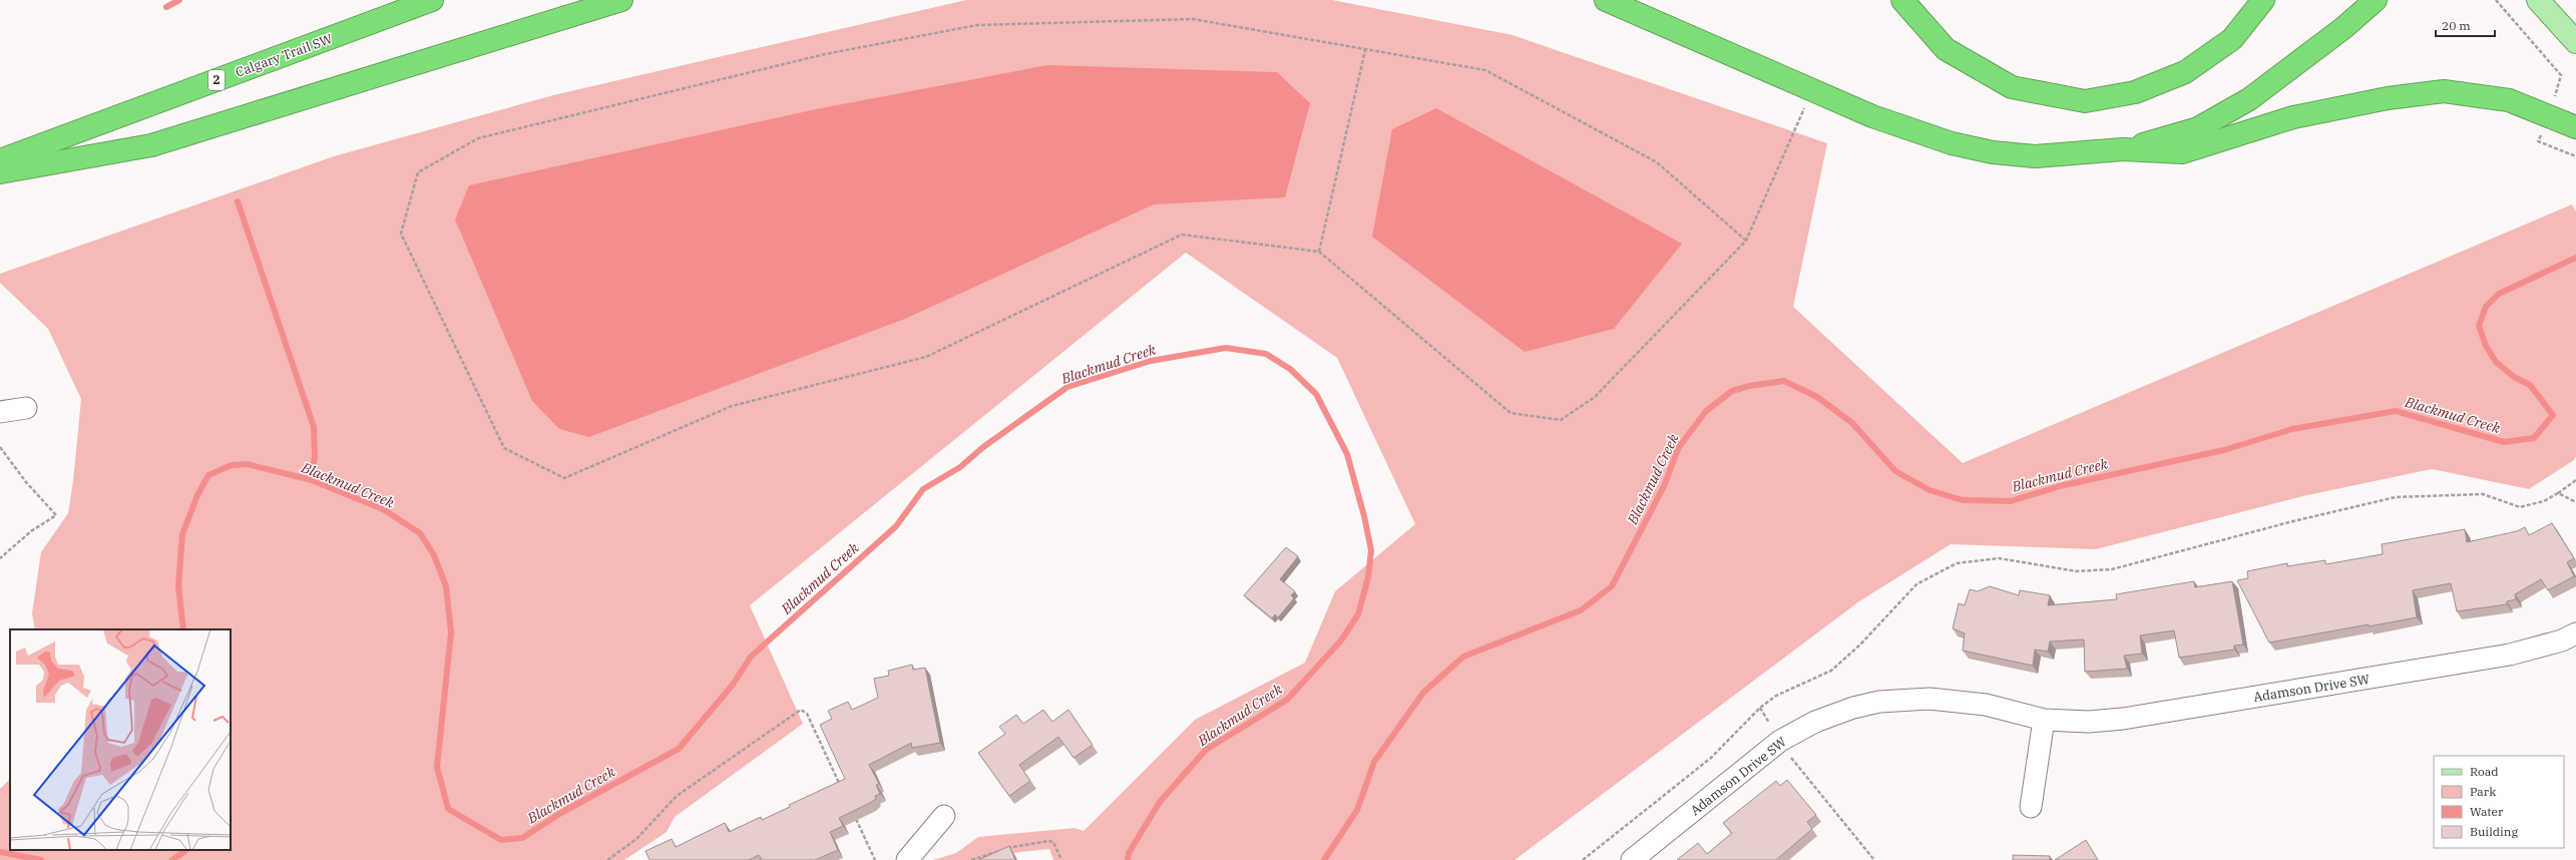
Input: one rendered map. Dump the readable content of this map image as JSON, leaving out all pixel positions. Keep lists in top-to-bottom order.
{
  "streets": {
    "highway": ["Calgary Trail SW", "2"],
    "street": ["Adamson Drive SW"]
  },
  "water": ["Blackmud Creek"],
  "legend": [
    "Road",
    "Park",
    "Water",
    "Building"
  ],
  "scale_bar": "20 m"
}
